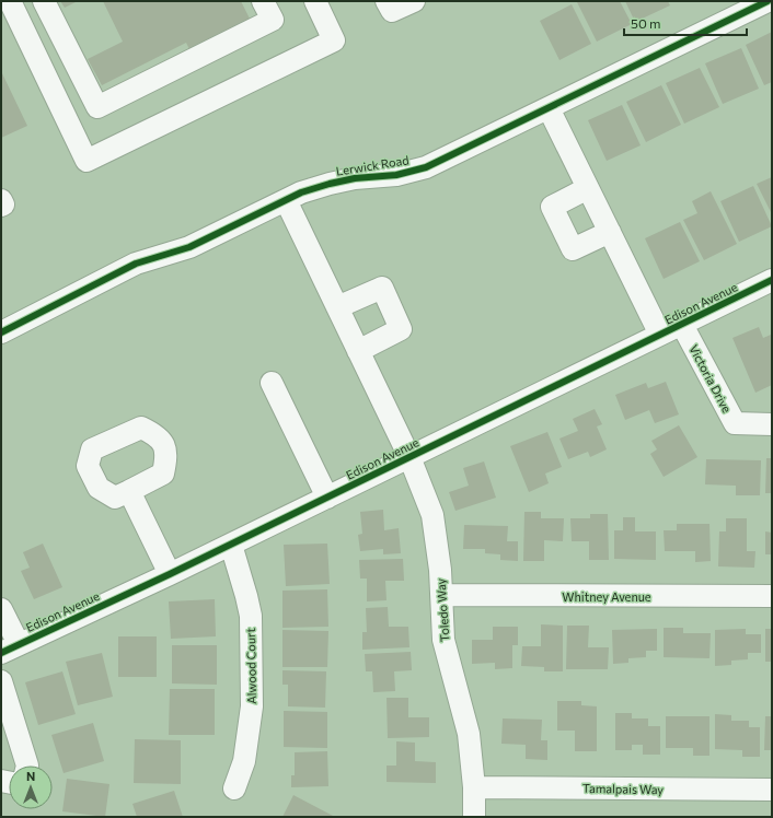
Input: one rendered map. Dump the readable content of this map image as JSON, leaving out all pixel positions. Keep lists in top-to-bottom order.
{
  "streets": {
    "street": [
      "Lerwick Road",
      "Edison Avenue",
      "Victoria Drive",
      "Whitney Avenue",
      "Toledo Way",
      "Alwood Court",
      "Tamalpais Way"
    ]
  },
  "crossings": [
    ["Lerwick Road", "Toledo Way"],
    ["Edison Avenue", "Victoria Drive"],
    ["Edison Avenue", "Toledo Way"],
    ["Edison Avenue", "Alwood Court"],
    ["Whitney Avenue", "Toledo Way"],
    ["Toledo Way", "Tamalpais Way"]
  ],
  "scale_bar": "50 m",
  "north": "top"
}
